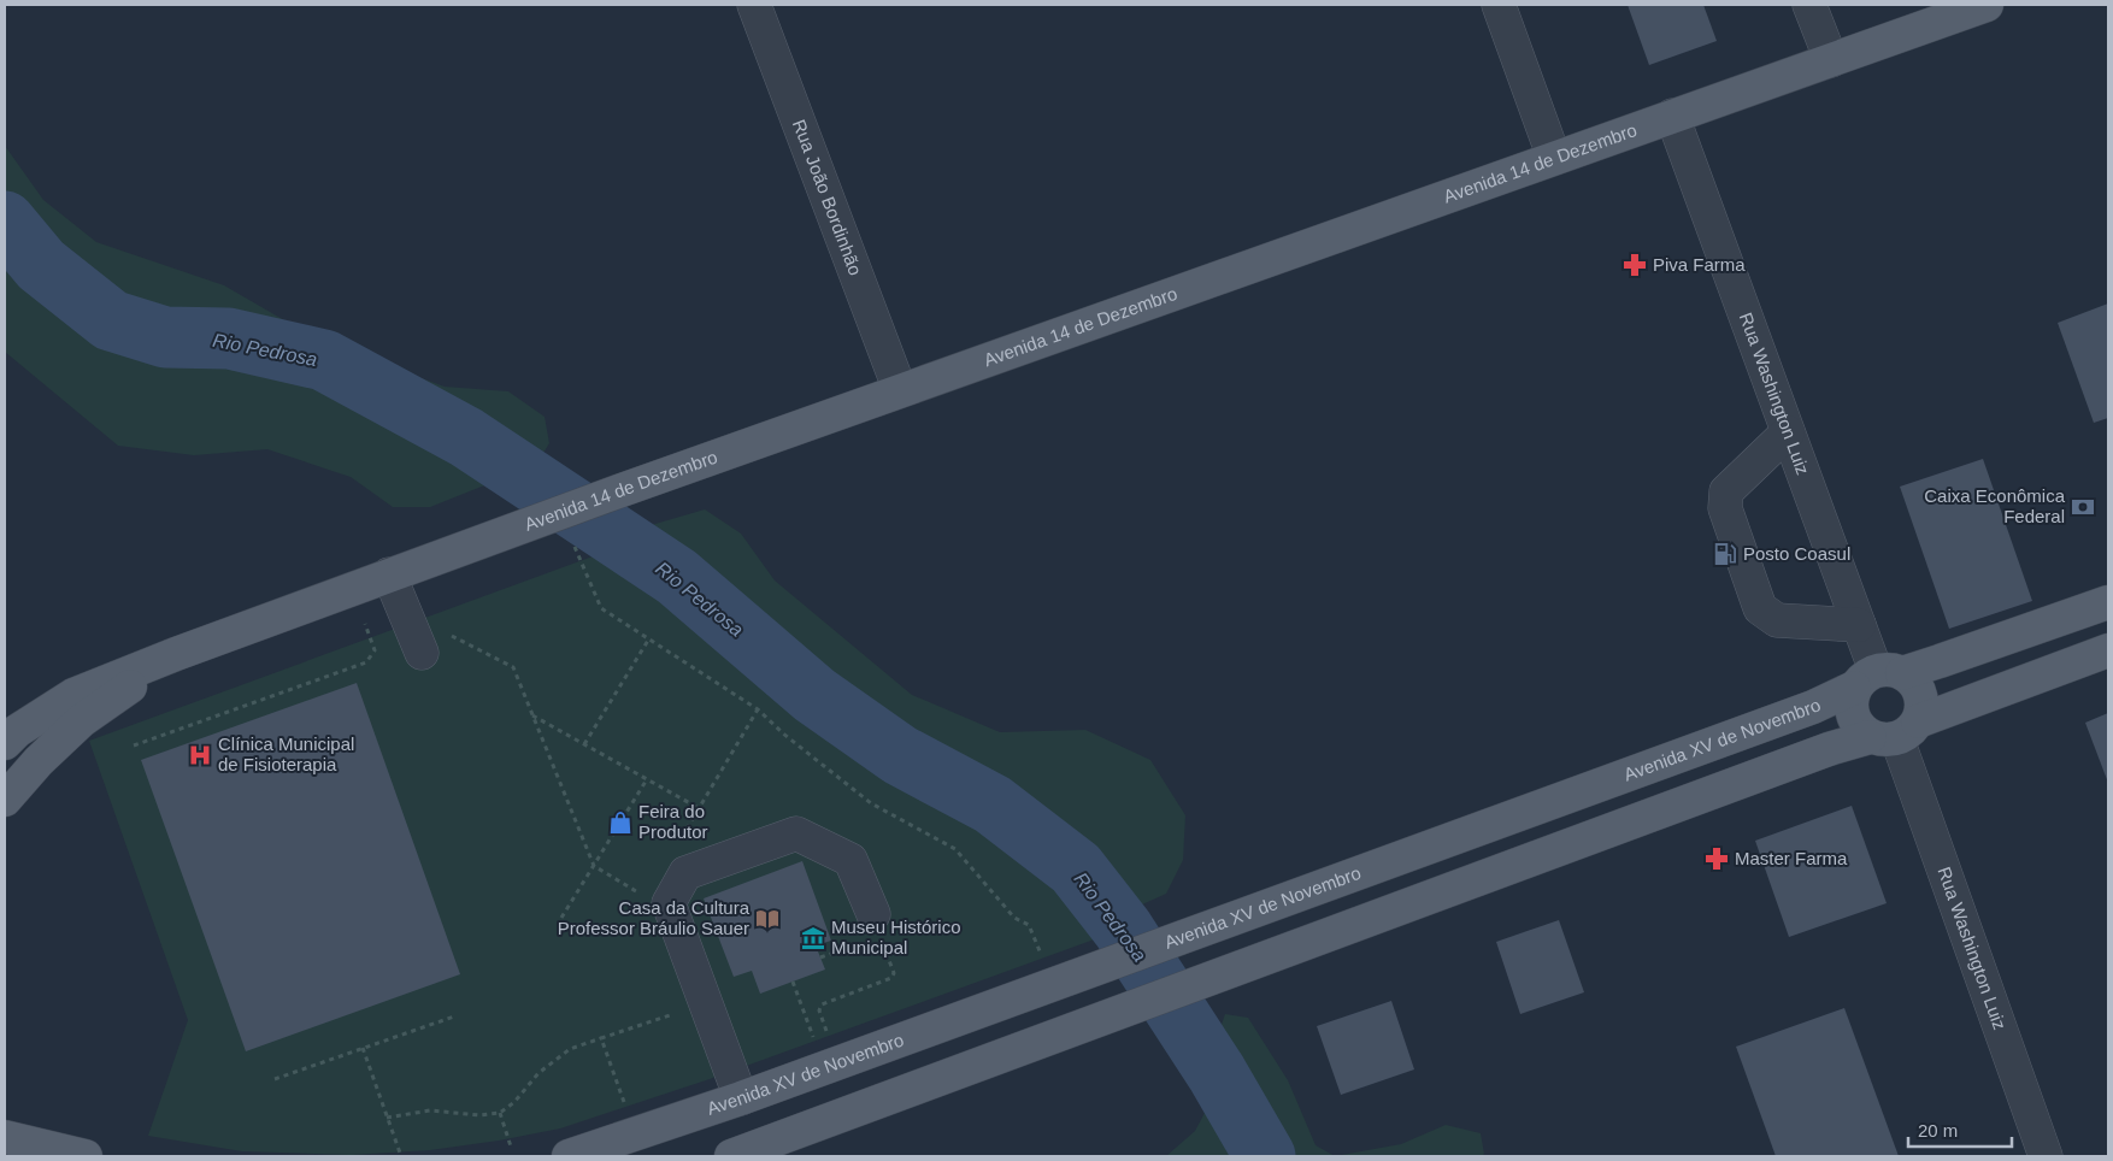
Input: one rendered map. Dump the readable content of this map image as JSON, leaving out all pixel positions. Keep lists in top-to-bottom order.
{
  "streets": {
    "main road": ["Avenida 14 de Dezembro", "Avenida XV de Novembro"],
    "street": ["Rua João Bordinhão", "Rua Washington Luiz"]
  },
  "crossings": [
    ["Avenida 14 de Dezembro", "Rua João Bordinhão"],
    ["Avenida 14 de Dezembro", "Rua Washington Luiz"],
    ["Rua Washington Luiz", "Avenida XV de Novembro"]
  ],
  "water": ["Rio Pedrosa"],
  "places": {
    "pharmacy": ["Piva Farma", "Master Farma"],
    "bank": ["Caixa Econômica Federal"],
    "fuel station": ["Posto Coasul"],
    "hospital": ["Clínica Municipal de Fisioterapia"],
    "shop": ["Feira do Produtor"],
    "library": ["Casa da Cultura Professor Bráulio Sauer"],
    "museum": ["Museu Histórico Municipal"]
  },
  "scale_bar": "20 m"
}
